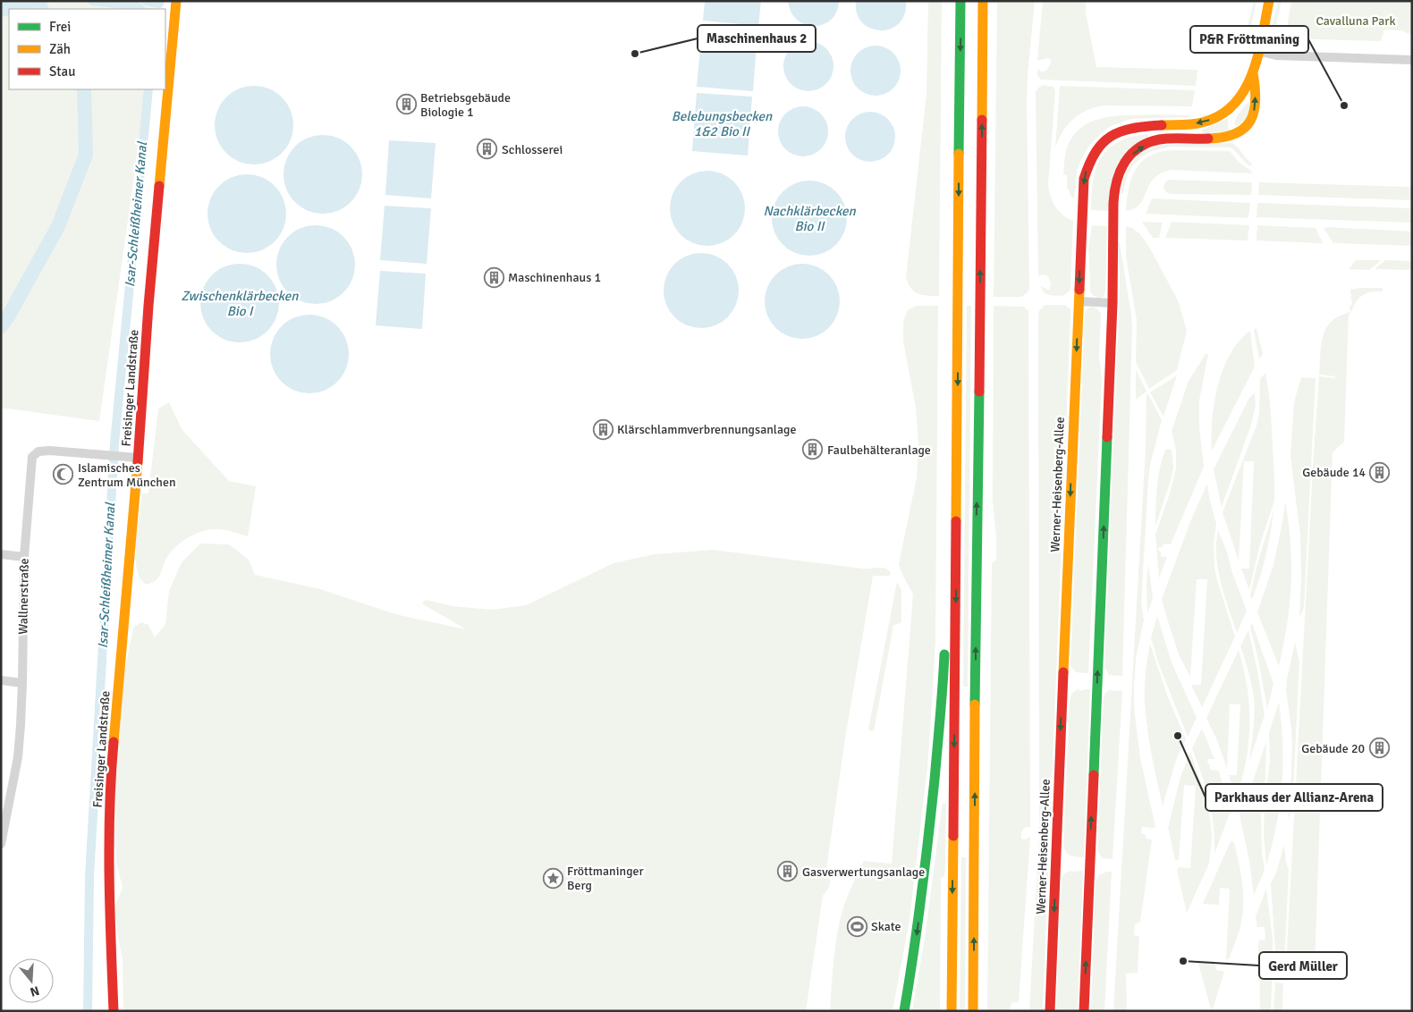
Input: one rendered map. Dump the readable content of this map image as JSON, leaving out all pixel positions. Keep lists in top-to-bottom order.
{
  "streets": {
    "main road": ["Freisinger Landstraße", "Werner-Heisenberg-Allee"],
    "street": ["Wallnerstraße"]
  },
  "crossings": [
    ["Freisinger Landstraße", "Wallnerstraße"]
  ],
  "water": [
    "Belebungsbecken 1&2 Bio II",
    "Nachklärbecken Bio II",
    "Isar-Schleißheimer Kanal",
    "Zwischenklärbecken Bio I"
  ],
  "parks": ["Cavalluna Park"],
  "places": {
    "other": [
      "Maschinenhaus 2",
      "P&R Fröttmaning",
      "Parkhaus der Allianz-Arena",
      "Gerd Müller"
    ],
    "building": [
      "Betriebsgebäude Biologie 1",
      "Schlosserei",
      "Maschinenhaus 1",
      "Klärschlammverbrennungsanlage",
      "Faulbehälteranlage",
      "Gebäude 14",
      "Gebäude 20",
      "Gasverwertungsanlage"
    ],
    "mosque": ["Islamisches Zentrum München"],
    "place": ["Fröttmaninger Berg"],
    "sports": ["Skate"]
  },
  "legend": ["Frei", "Zäh", "Stau"],
  "north": "bottom"
}
